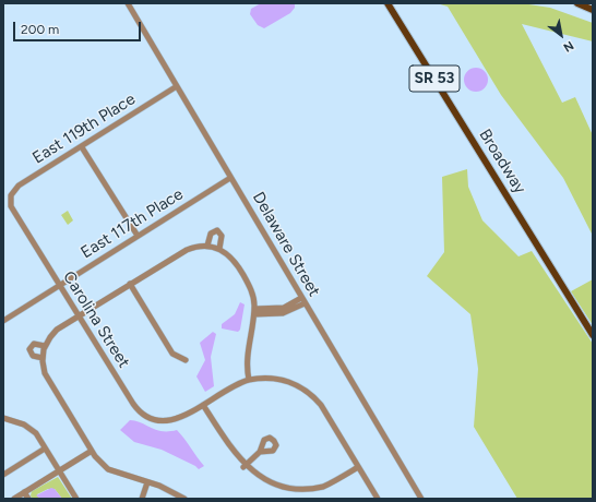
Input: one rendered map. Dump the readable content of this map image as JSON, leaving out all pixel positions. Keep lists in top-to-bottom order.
{
  "streets": {
    "main road": ["SR 53", "Broadway"],
    "street": [
      "East 119th Place",
      "East 117th Place",
      "Delaware Street",
      "Carolina Street"
    ]
  },
  "crossings": [
    ["East 119th Place", "Delaware Street"],
    ["East 119th Place", "Carolina Street"],
    ["East 117th Place", "Delaware Street"],
    ["East 117th Place", "Carolina Street"]
  ],
  "scale_bar": "200 m",
  "north": "bottom right"
}
